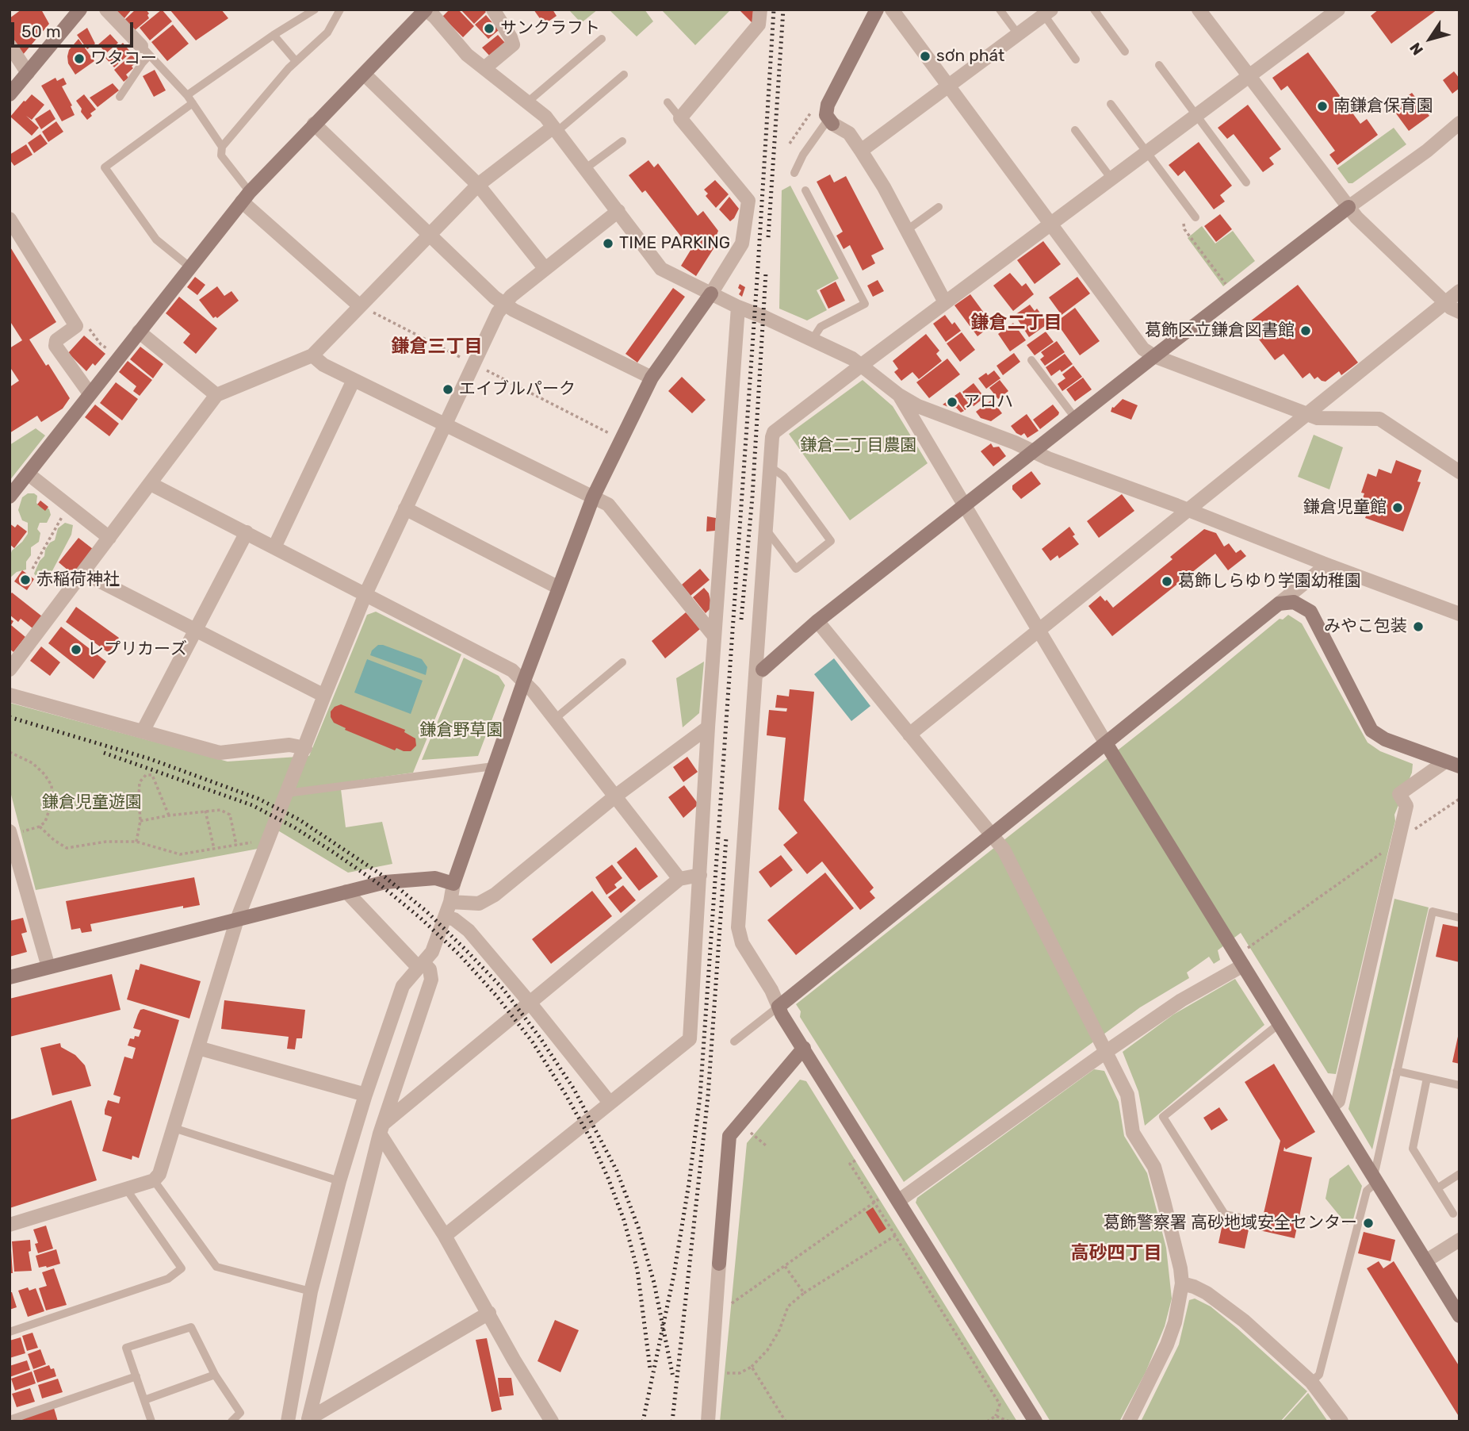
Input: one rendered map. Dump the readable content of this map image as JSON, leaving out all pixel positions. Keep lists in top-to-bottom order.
{
  "districts": ["鎌倉二丁目", "鎌倉三丁目", "高砂四丁目"],
  "parks": ["鎌倉二丁目農園", "鎌倉野草園", "鎌倉児童遊園"],
  "places": [
    "サンクラフト",
    "sơn phát",
    "ワタコー",
    "南鎌倉保育園",
    "TIME PARKING",
    "葛飾区立鎌倉図書館",
    "エイブルパーク",
    "アロハ",
    "鎌倉児童館",
    "赤稲荷神社",
    "葛飾しらゆり学園幼稚園",
    "みやこ包装",
    "レプリカーズ",
    "葛飾警察署 高砂地域安全センター"
  ],
  "scale_bar": "50 m",
  "north": "bottom left"
}
